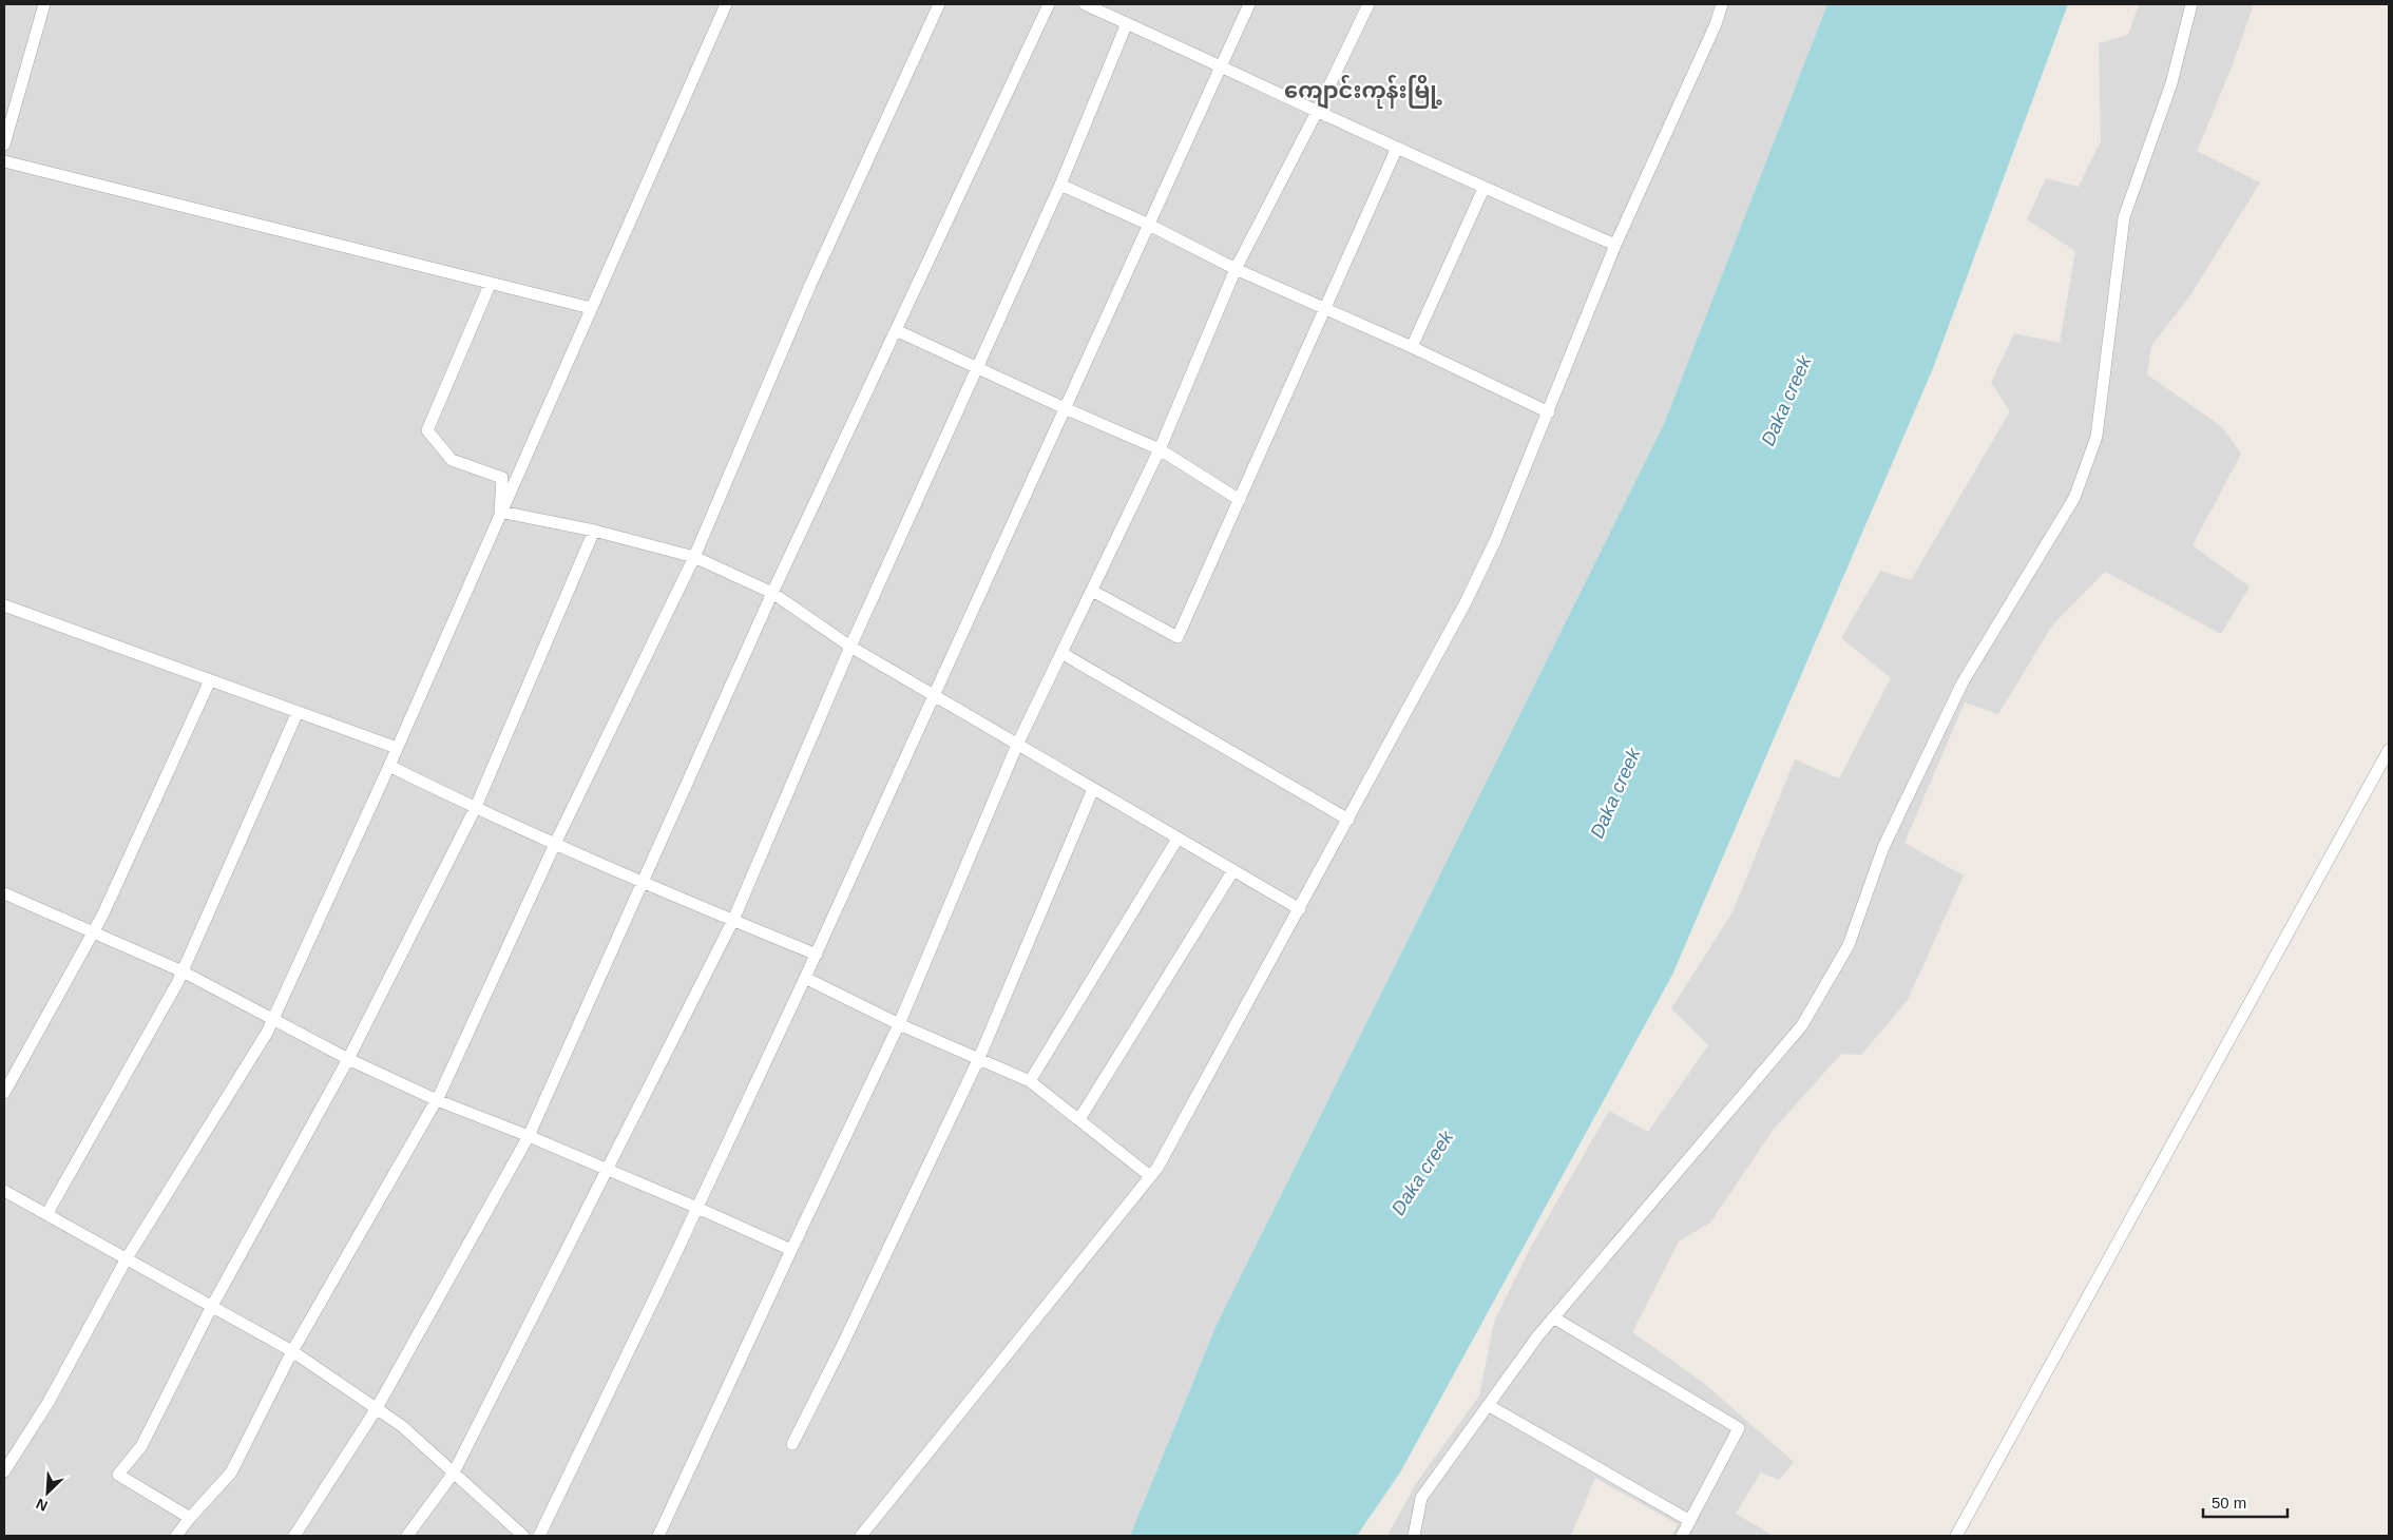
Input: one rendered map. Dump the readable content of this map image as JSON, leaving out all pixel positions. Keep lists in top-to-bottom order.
{
  "districts": ["ကျောင်းကုန်းမြို့"],
  "water": ["Daka creek"],
  "scale_bar": "50 m",
  "north": "bottom left"
}
